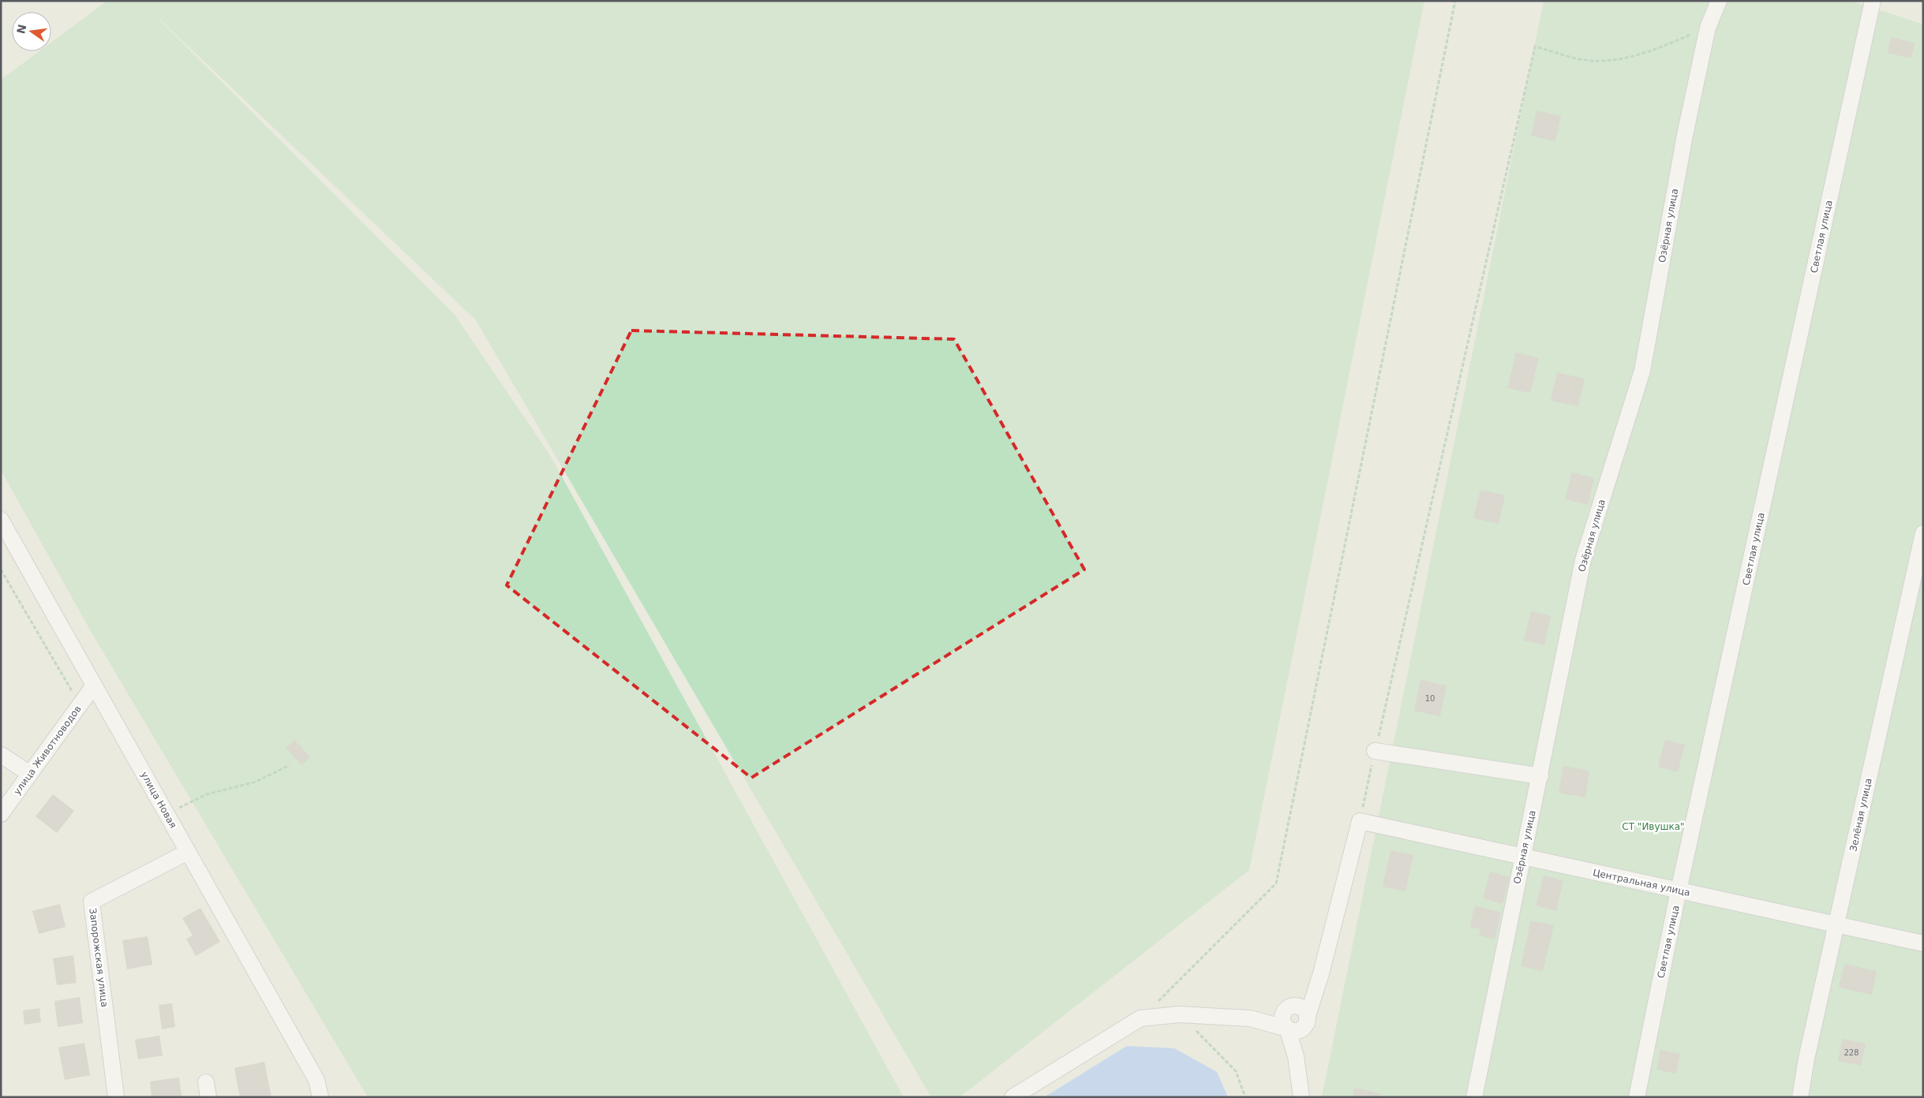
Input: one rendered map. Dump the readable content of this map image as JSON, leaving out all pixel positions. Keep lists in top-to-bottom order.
{
  "streets": {
    "street": [
      "Озёрная улица",
      "Светлая улица",
      "улица Животноводов",
      "улица Новая",
      "Зелёная улица",
      "Центральная улица",
      "Запорожская улица"
    ]
  },
  "crossings": [
    ["Озёрная улица", "Центральная улица"],
    ["Светлая улица", "Центральная улица"],
    ["улица Животноводов", "улица Новая"],
    ["улица Новая", "Запорожская улица"],
    ["Зелёная улица", "Центральная улица"]
  ],
  "parks": ["СТ \"Ивушка\""],
  "house_numbers": ["10", "228"],
  "north": "left"
}
